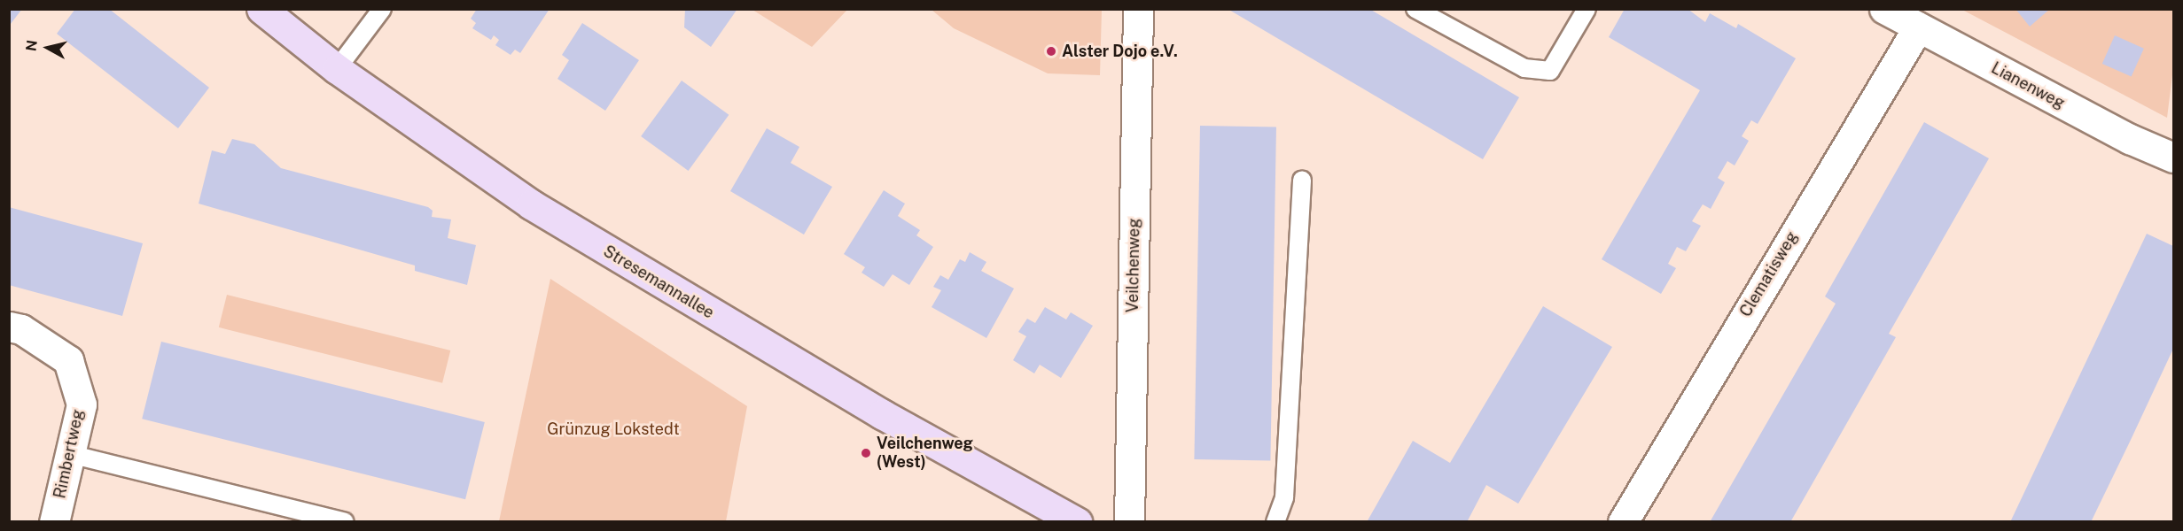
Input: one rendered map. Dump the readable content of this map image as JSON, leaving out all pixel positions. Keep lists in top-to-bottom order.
{
  "streets": {
    "street": [
      "Lianenweg",
      "Veilchenweg",
      "Clematisweg",
      "Stresemannallee",
      "Rimbertweg"
    ]
  },
  "crossings": [
    ["Lianenweg", "Clematisweg"]
  ],
  "parks": ["Grünzug Lokstedt"],
  "places": ["Alster Dojo e.V.", "Veilchenweg (West)"],
  "north": "left"
}
